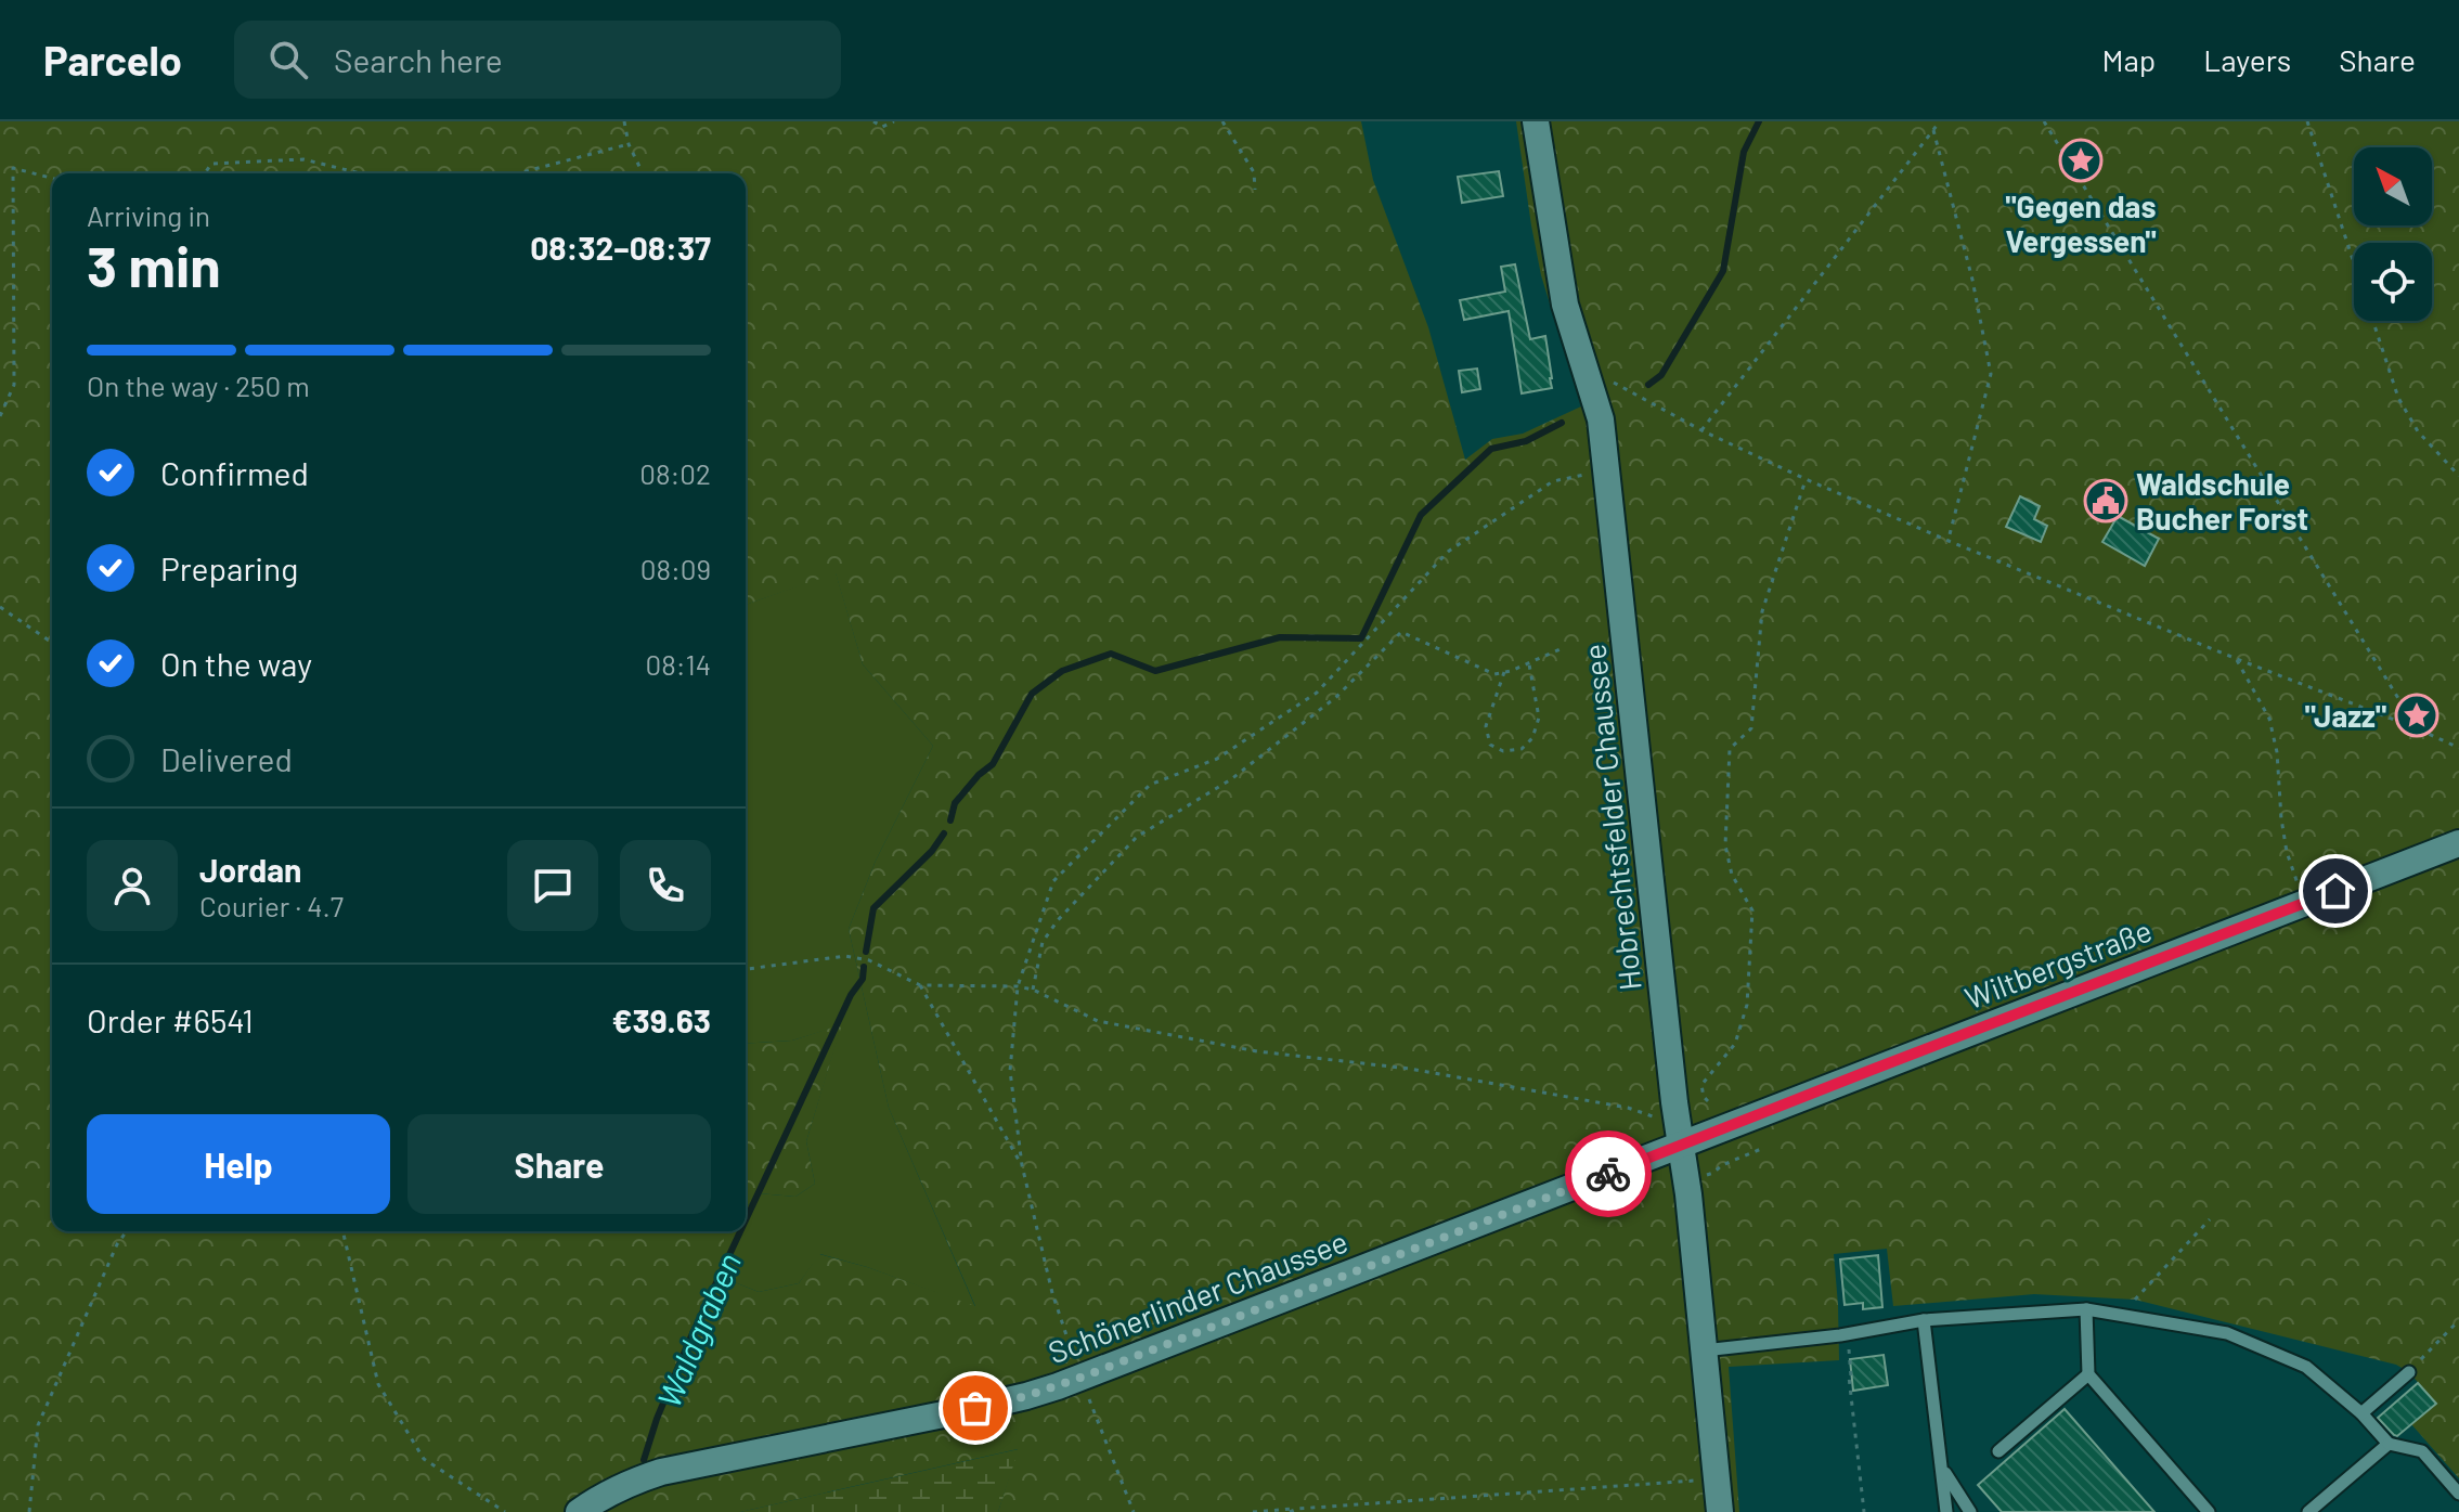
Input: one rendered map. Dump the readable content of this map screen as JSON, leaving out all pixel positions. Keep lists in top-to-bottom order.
{
  "streets": {
    "main road": ["Hobrechtsfelder Chaussee", "Wiltbergstraße", "Schönerlinder Chaussee"]
  },
  "crossings": [
    ["Hobrechtsfelder Chaussee", "Wiltbergstraße"],
    ["Hobrechtsfelder Chaussee", "Schönerlinder Chaussee"],
    ["Wiltbergstraße", "Schönerlinder Chaussee"]
  ],
  "water": ["Waldgraben"],
  "places": {
    "place": ["\"Gegen das Vergessen\"", "\"Jazz\""],
    "public building": ["Waldschule Bucher Forst"]
  },
  "north": "top left",
  "page": {
    "header": "Parcelo",
    "search": "Search here",
    "nav": ["Map", "Layers", "Share"],
    "heading": ["3 min", "Arriving in", "08:32–08:37"],
    "panel": [
      "Jordan",
      "Courier · 4.7",
      "Order #6541",
      "€39.63"
    ],
    "bar": "On the way · 250 m",
    "list": [
      ["Confirmed", "08:02"],
      ["Preparing", "08:09"],
      ["On the way", "08:14"],
      "Delivered"
    ],
    "buttons": ["Help", "Share"]
  }
}
